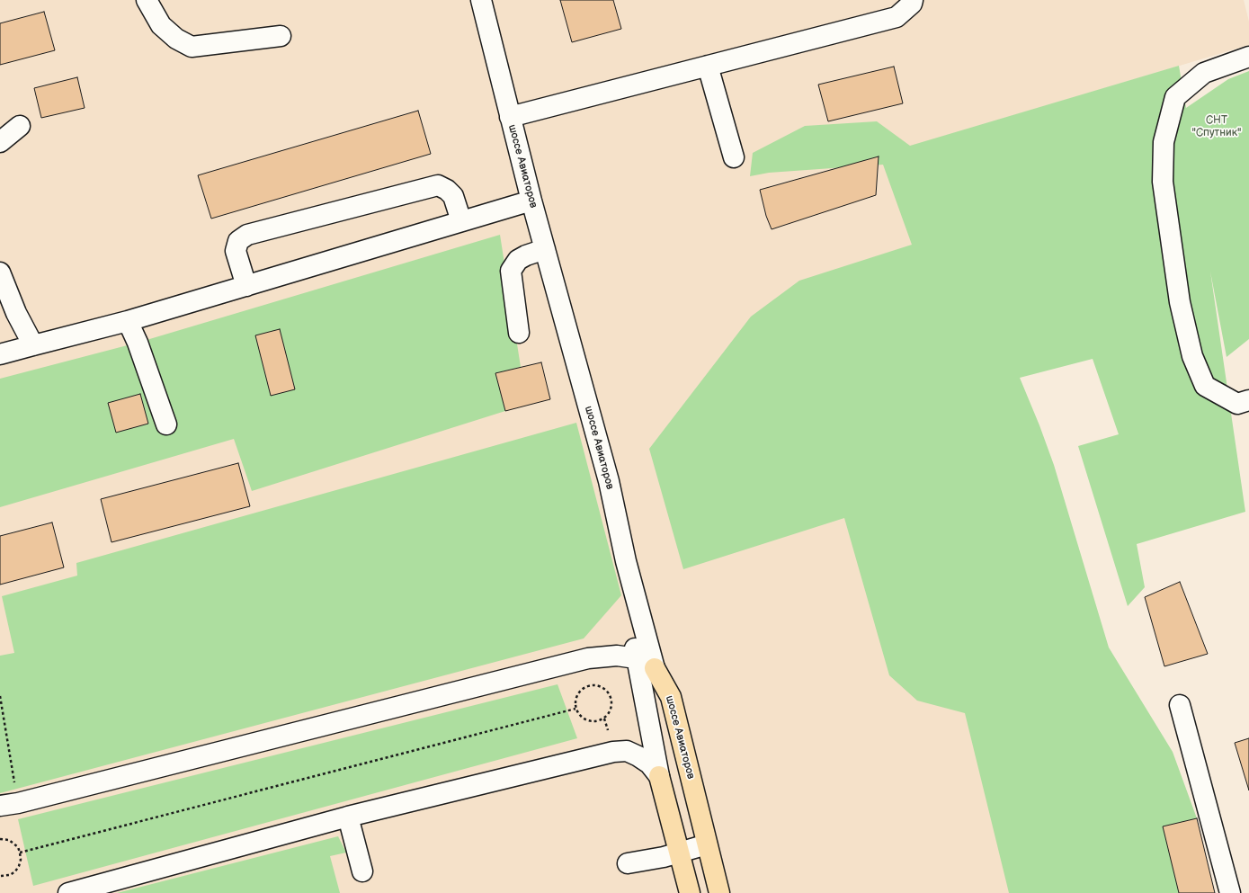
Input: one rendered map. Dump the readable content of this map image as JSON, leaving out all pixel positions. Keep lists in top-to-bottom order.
{
  "streets": {
    "main road": ["шоссе Авиаторов"]
  },
  "parks": ["СНТ \"Спутник\""]
}
